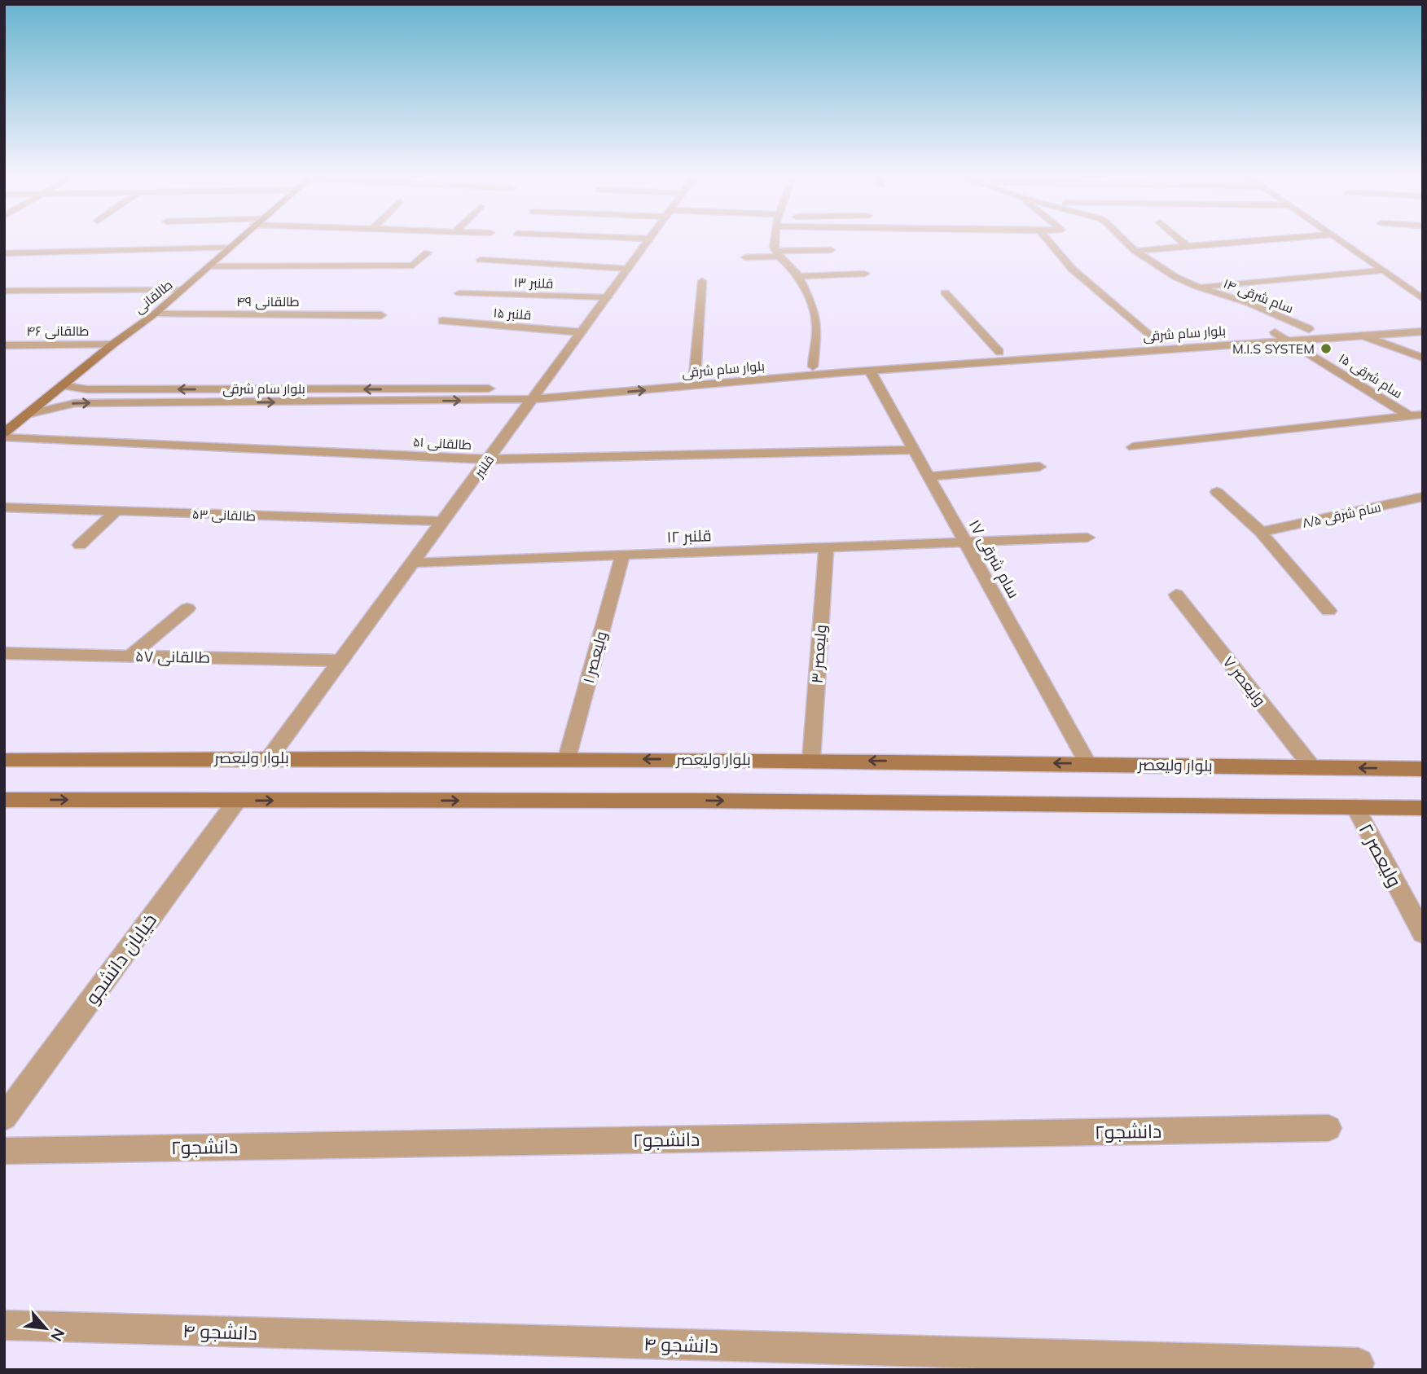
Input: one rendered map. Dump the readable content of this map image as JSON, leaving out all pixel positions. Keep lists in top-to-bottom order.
{
  "streets": {
    "main road": ["طالقانی", "بلوار ولیعصر"],
    "street": [
      "قلنبر ۱۳",
      "سام شرقی ۱۴",
      "طالقانی ۴۹",
      "قلنبر ۱۵",
      "طالقانی ۴۶",
      "بلوار سام شرقی",
      "سام شرقی ۱۵",
      "طالقانی ۵۱",
      "قلنبر",
      "طالقانی ۵۳",
      "سام شرقی ۸/۵",
      "قلنبر ۱۲",
      "سام شرقی ۱۷",
      "ولیعصر ۳",
      "طالقانی ۵۷",
      "ولیعصر ۱",
      "ولیعصر ۷",
      "ولیعصر ۲",
      "خیابان دانشجو",
      "دانشجو۲",
      "دانشجو ۴"
    ]
  },
  "crossings": [
    ["قلنبر ۱۳", "قلنبر"],
    ["سام شرقی ۱۴", "بلوار سام شرقی"],
    ["طالقانی", "طالقانی ۴۹"],
    ["طالقانی", "طالقانی ۴۶"],
    ["طالقانی", "بلوار سام شرقی"],
    ["طالقانی", "طالقانی ۵۱"],
    ["قلنبر ۱۵", "قلنبر"],
    ["بلوار سام شرقی", "سام شرقی ۱۵"],
    ["بلوار سام شرقی", "قلنبر"],
    ["بلوار سام شرقی", "سام شرقی ۱۷"],
    ["طالقانی ۵۱", "قلنبر"],
    ["طالقانی ۵۱", "سام شرقی ۱۷"],
    ["قلنبر", "طالقانی ۵۳"],
    ["قلنبر", "قلنبر ۱۲"],
    ["قلنبر", "طالقانی ۵۷"],
    ["قلنبر", "بلوار ولیعصر"],
    ["قلنبر ۱۲", "سام شرقی ۱۷"],
    ["قلنبر ۱۲", "ولیعصر ۳"],
    ["قلنبر ۱۲", "ولیعصر ۱"],
    ["سام شرقی ۱۷", "بلوار ولیعصر"],
    ["ولیعصر ۳", "بلوار ولیعصر"],
    ["ولیعصر ۱", "بلوار ولیعصر"],
    ["ولیعصر ۷", "بلوار ولیعصر"]
  ],
  "places": ["M.I.S SYSTEM"],
  "north": "bottom right"
}
